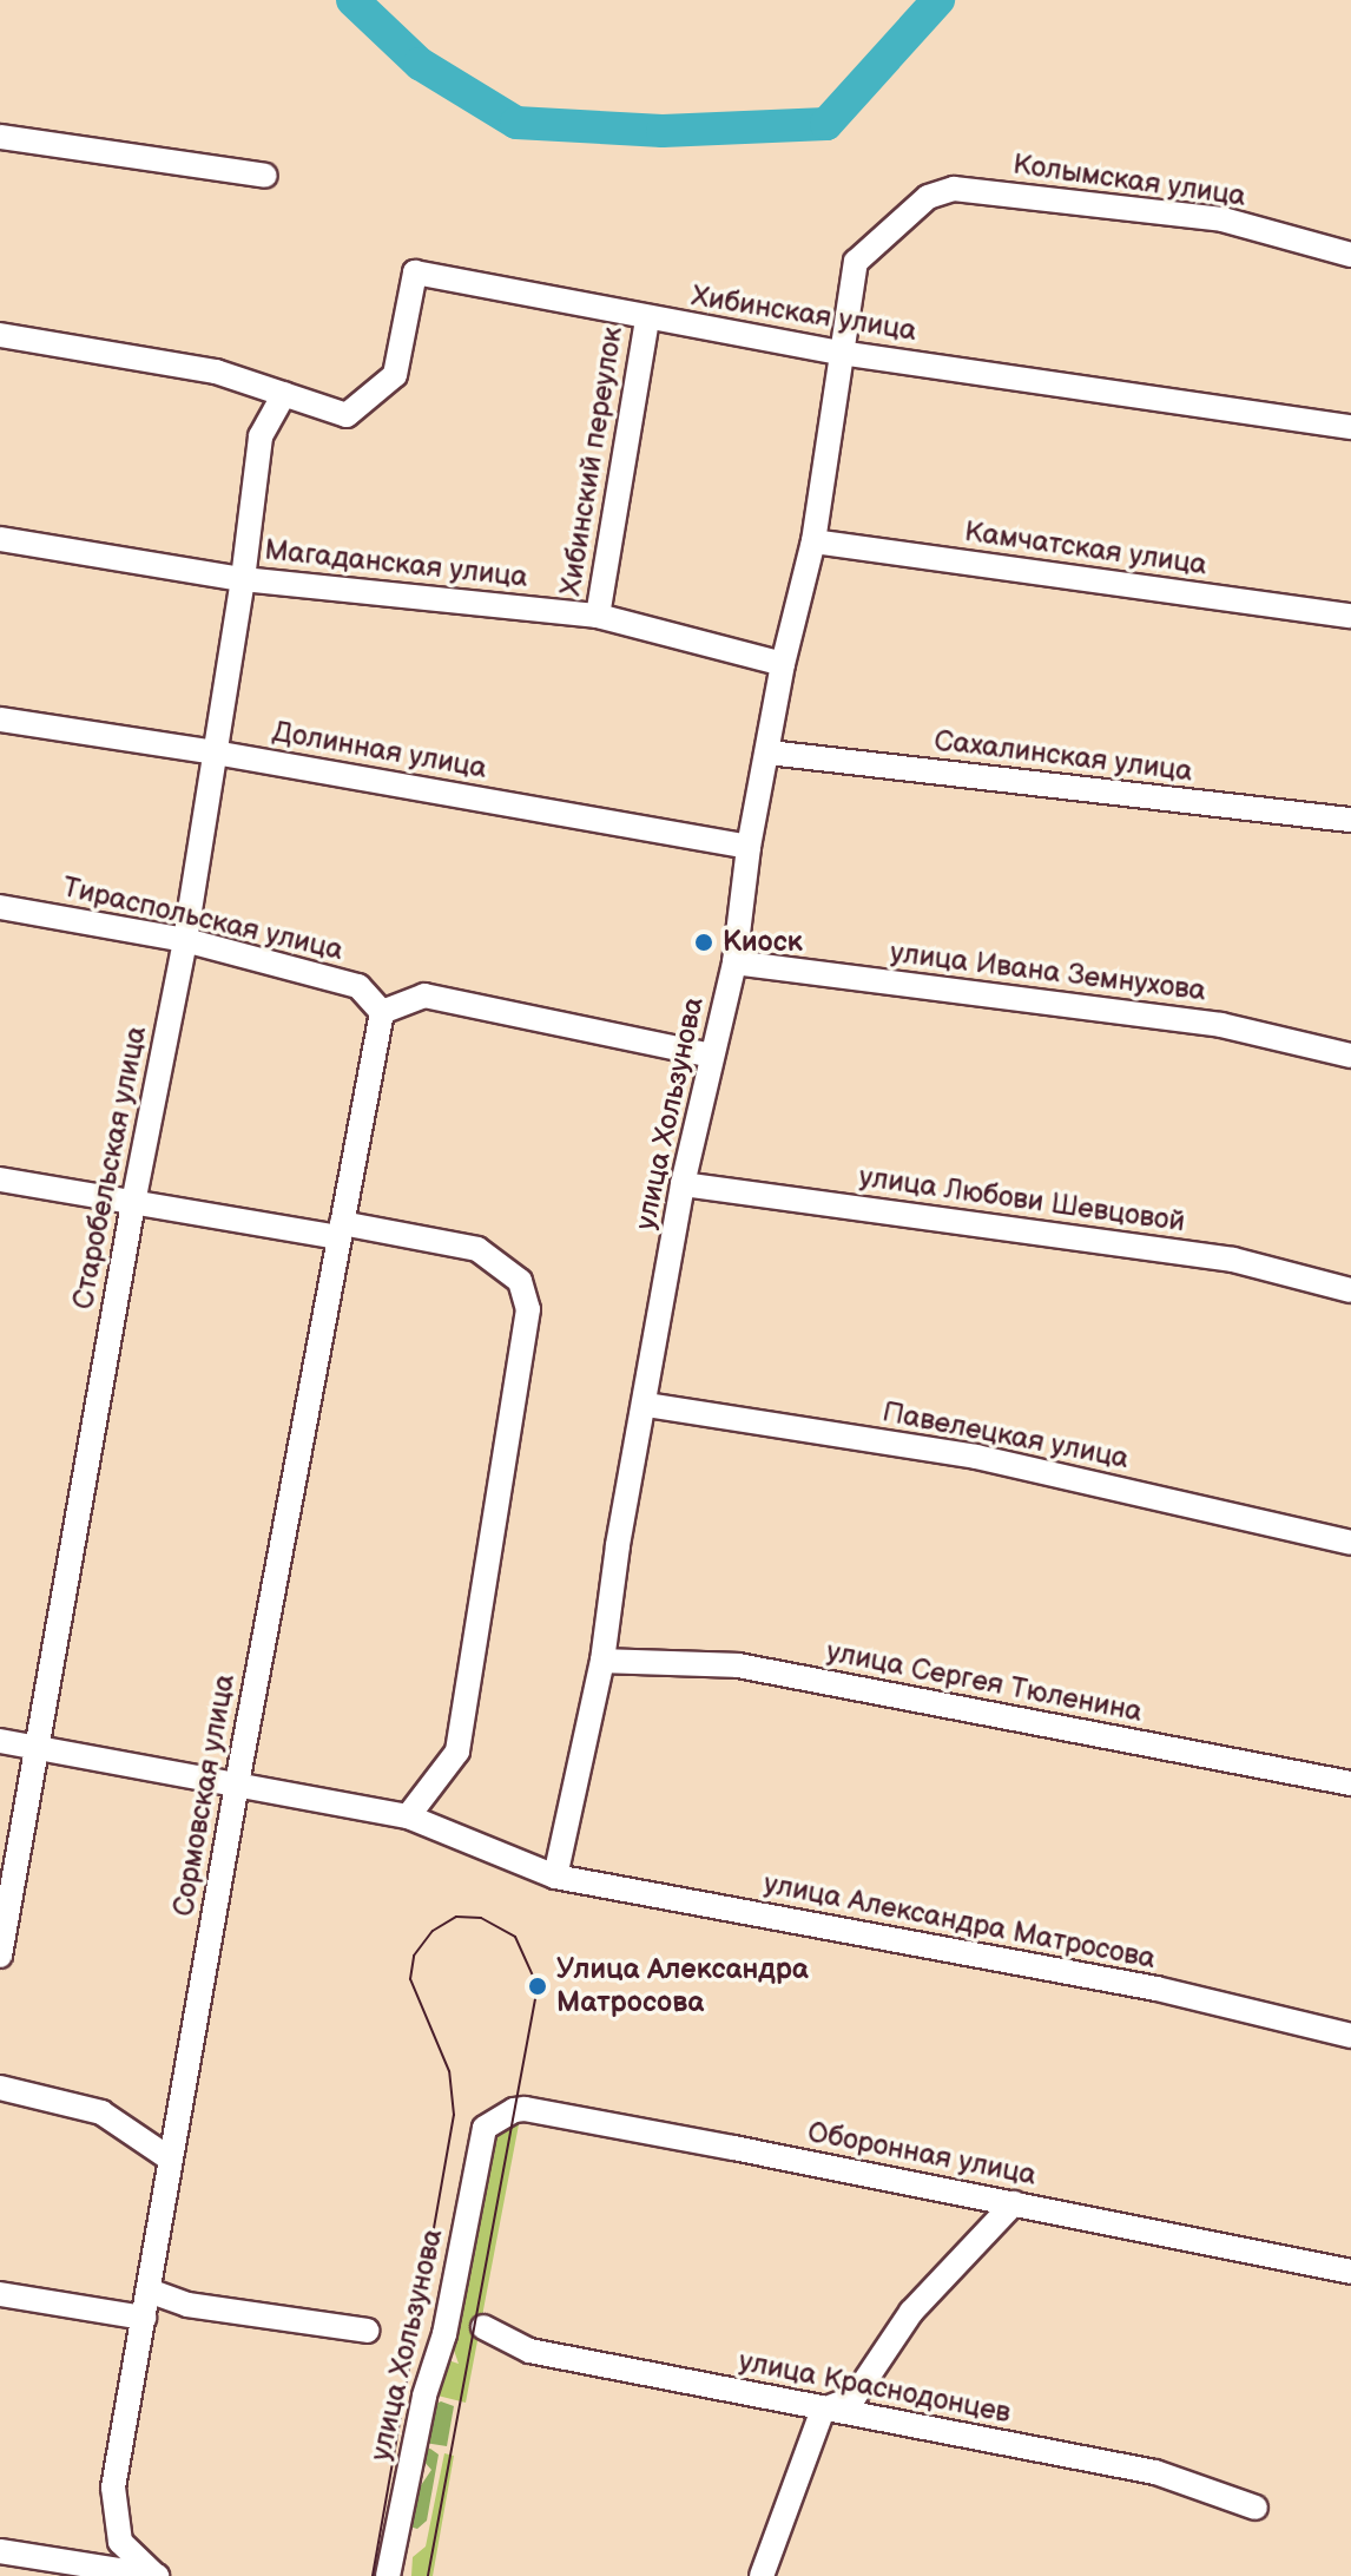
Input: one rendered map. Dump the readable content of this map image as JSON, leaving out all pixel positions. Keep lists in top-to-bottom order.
{
  "streets": {
    "street": [
      "Колымская улица",
      "Хибинская улица",
      "Хибинский переулок",
      "Камчатская улица",
      "Магаданская улица",
      "Долинная улица",
      "Сахалинская улица",
      "Тираспольская улица",
      "улица Ивана Земнухова",
      "улица Хользунова",
      "Старобельская улица",
      "улица Любови Шевцовой",
      "Павелецкая улица",
      "улица Сергея Тюленина",
      "Сормовская улица",
      "улица Александра Матросова",
      "Оборонная улица",
      "улица Краснодонцев"
    ]
  },
  "crossings": [
    ["Колымская улица", "улица Хользунова"],
    ["Хибинская улица", "Хибинский переулок"],
    ["Хибинская улица", "улица Хользунова"],
    ["Хибинская улица", "Старобельская улица"],
    ["Хибинский переулок", "Магаданская улица"],
    ["Камчатская улица", "улица Хользунова"],
    ["Магаданская улица", "улица Хользунова"],
    ["Магаданская улица", "Старобельская улица"],
    ["Долинная улица", "улица Хользунова"],
    ["Долинная улица", "Старобельская улица"],
    ["Сахалинская улица", "улица Хользунова"],
    ["Тираспольская улица", "Старобельская улица"],
    ["Тираспольская улица", "Сормовская улица"],
    ["улица Ивана Земнухова", "улица Хользунова"],
    ["улица Хользунова", "улица Любови Шевцовой"],
    ["улица Хользунова", "Павелецкая улица"],
    ["улица Хользунова", "улица Сергея Тюленина"],
    ["улица Хользунова", "улица Александра Матросова"],
    ["улица Хользунова", "Оборонная улица"],
    ["Старобельская улица", "улица Александра Матросова"],
    ["Сормовская улица", "улица Александра Матросова"]
  ],
  "places": ["Киоск", "Улица Александра Матросова"]
}
